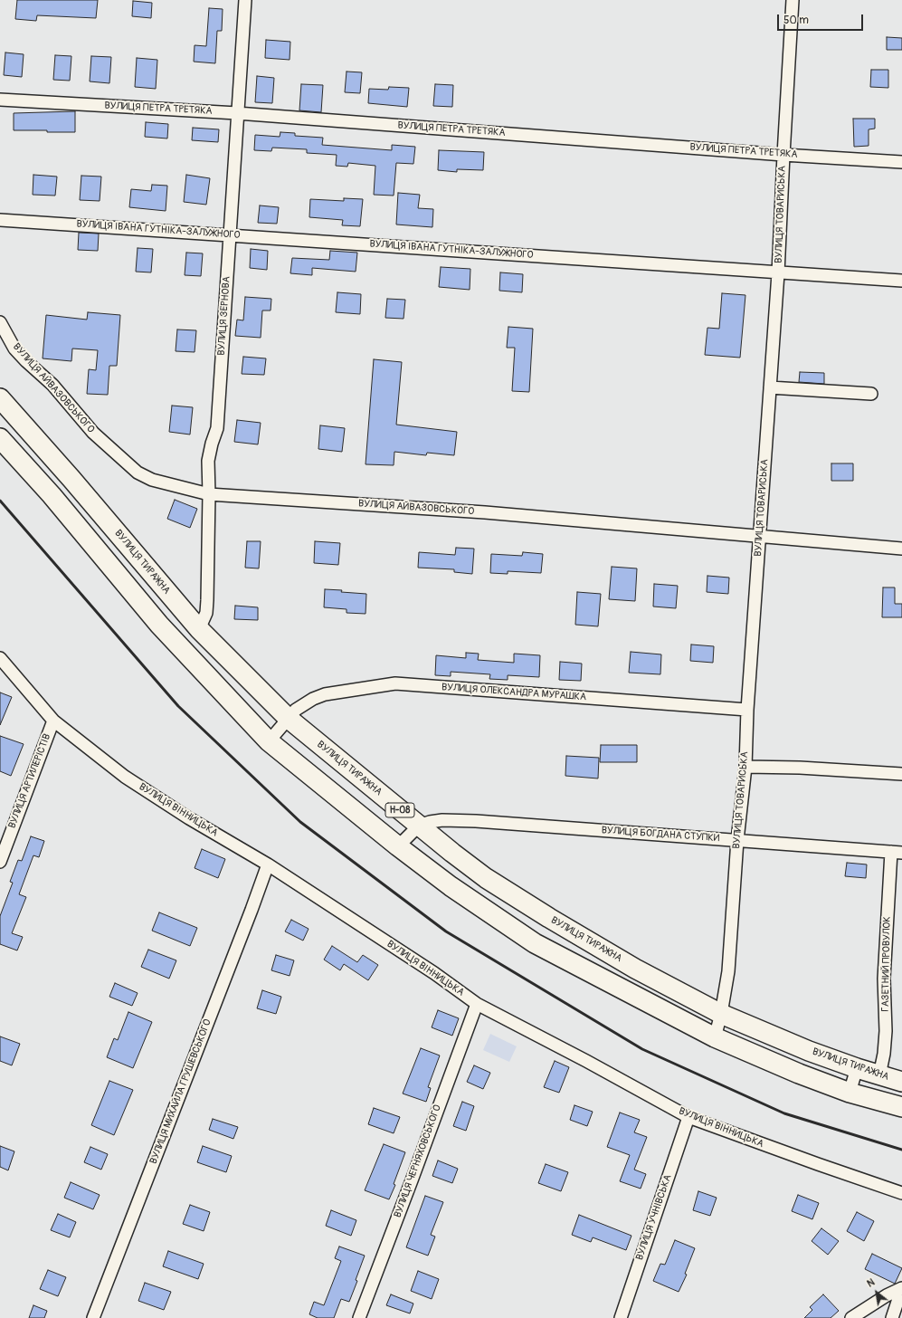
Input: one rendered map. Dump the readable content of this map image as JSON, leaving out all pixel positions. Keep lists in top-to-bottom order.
{
  "streets": {
    "main road": ["ВУЛИЦЯ ТИРАЖНА", "Н-08"],
    "street": [
      "ВУЛИЦЯ ПЕТРА ТРЕТЯКА",
      "ВУЛИЦЯ ТОВАРИСЬКА",
      "ВУЛИЦЯ ІВАНА ГУТНІКА-ЗАЛУЖНОГО",
      "ВУЛИЦЯ ЗЕРНОВА",
      "ВУЛИЦЯ АЙВАЗОВСЬКОГО",
      "ВУЛИЦЯ ОЛЕКСАНДРА МУРАШКА",
      "ВУЛИЦЯ АРТИЛЕРІСТІВ",
      "ВУЛИЦЯ ВІННИЦЬКА",
      "ВУЛИЦЯ БОГДАНА СТУПКИ",
      "ГАЗЕТНИЙ ПРОВУЛОК",
      "ВУЛИЦЯ МИХАЙЛА ГРУШЕВСЬКОГО",
      "ВУЛИЦЯ ЧЕРНЯХОВСЬКОГО",
      "ВУЛИЦЯ УЧНІВСЬКА"
    ]
  },
  "crossings": [
    ["ВУЛИЦЯ ПЕТРА ТРЕТЯКА", "ВУЛИЦЯ ТОВАРИСЬКА"],
    ["ВУЛИЦЯ ПЕТРА ТРЕТЯКА", "ВУЛИЦЯ ЗЕРНОВА"],
    ["ВУЛИЦЯ ТОВАРИСЬКА", "ВУЛИЦЯ ІВАНА ГУТНІКА-ЗАЛУЖНОГО"],
    ["ВУЛИЦЯ ТОВАРИСЬКА", "ВУЛИЦЯ АЙВАЗОВСЬКОГО"],
    ["ВУЛИЦЯ ТОВАРИСЬКА", "ВУЛИЦЯ ТИРАЖНА"],
    ["ВУЛИЦЯ ТОВАРИСЬКА", "ВУЛИЦЯ ОЛЕКСАНДРА МУРАШКА"],
    ["ВУЛИЦЯ ТОВАРИСЬКА", "Н-08"],
    ["ВУЛИЦЯ ТОВАРИСЬКА", "ВУЛИЦЯ БОГДАНА СТУПКИ"],
    ["ВУЛИЦЯ ІВАНА ГУТНІКА-ЗАЛУЖНОГО", "ВУЛИЦЯ ЗЕРНОВА"],
    ["ВУЛИЦЯ ЗЕРНОВА", "ВУЛИЦЯ АЙВАЗОВСЬКОГО"],
    ["ВУЛИЦЯ ЗЕРНОВА", "ВУЛИЦЯ ТИРАЖНА"],
    ["ВУЛИЦЯ ТИРАЖНА", "ВУЛИЦЯ ОЛЕКСАНДРА МУРАШКА"],
    ["ВУЛИЦЯ ТИРАЖНА", "ВУЛИЦЯ БОГДАНА СТУПКИ"],
    ["ВУЛИЦЯ ТИРАЖНА", "ГАЗЕТНИЙ ПРОВУЛОК"],
    ["ВУЛИЦЯ ОЛЕКСАНДРА МУРАШКА", "Н-08"],
    ["ВУЛИЦЯ АРТИЛЕРІСТІВ", "ВУЛИЦЯ ВІННИЦЬКА"],
    ["ВУЛИЦЯ ВІННИЦЬКА", "ВУЛИЦЯ МИХАЙЛА ГРУШЕВСЬКОГО"],
    ["ВУЛИЦЯ ВІННИЦЬКА", "ВУЛИЦЯ ЧЕРНЯХОВСЬКОГО"],
    ["ВУЛИЦЯ ВІННИЦЬКА", "ВУЛИЦЯ УЧНІВСЬКА"],
    ["ВУЛИЦЯ БОГДАНА СТУПКИ", "ГАЗЕТНИЙ ПРОВУЛОК"]
  ],
  "scale_bar": "50 m",
  "north": "top left"
}
